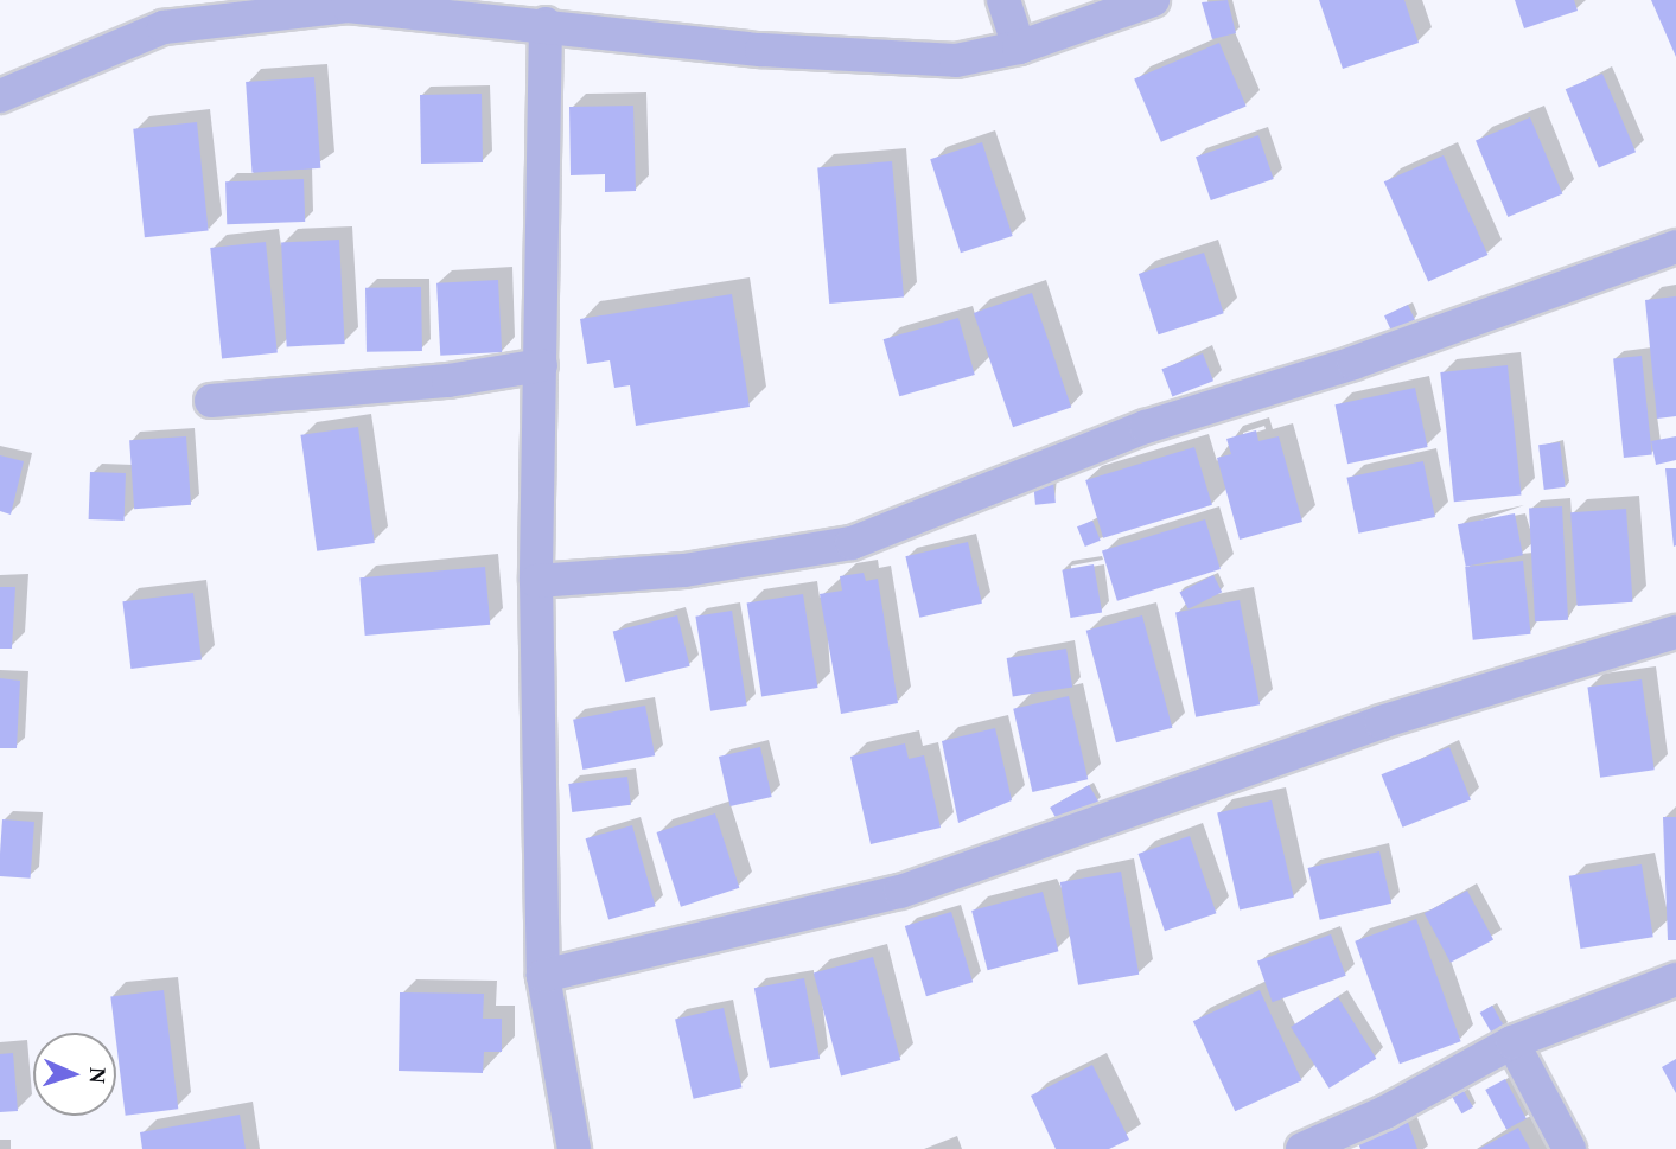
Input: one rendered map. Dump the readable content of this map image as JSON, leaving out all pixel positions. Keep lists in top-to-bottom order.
{
  "north": "right"
}
